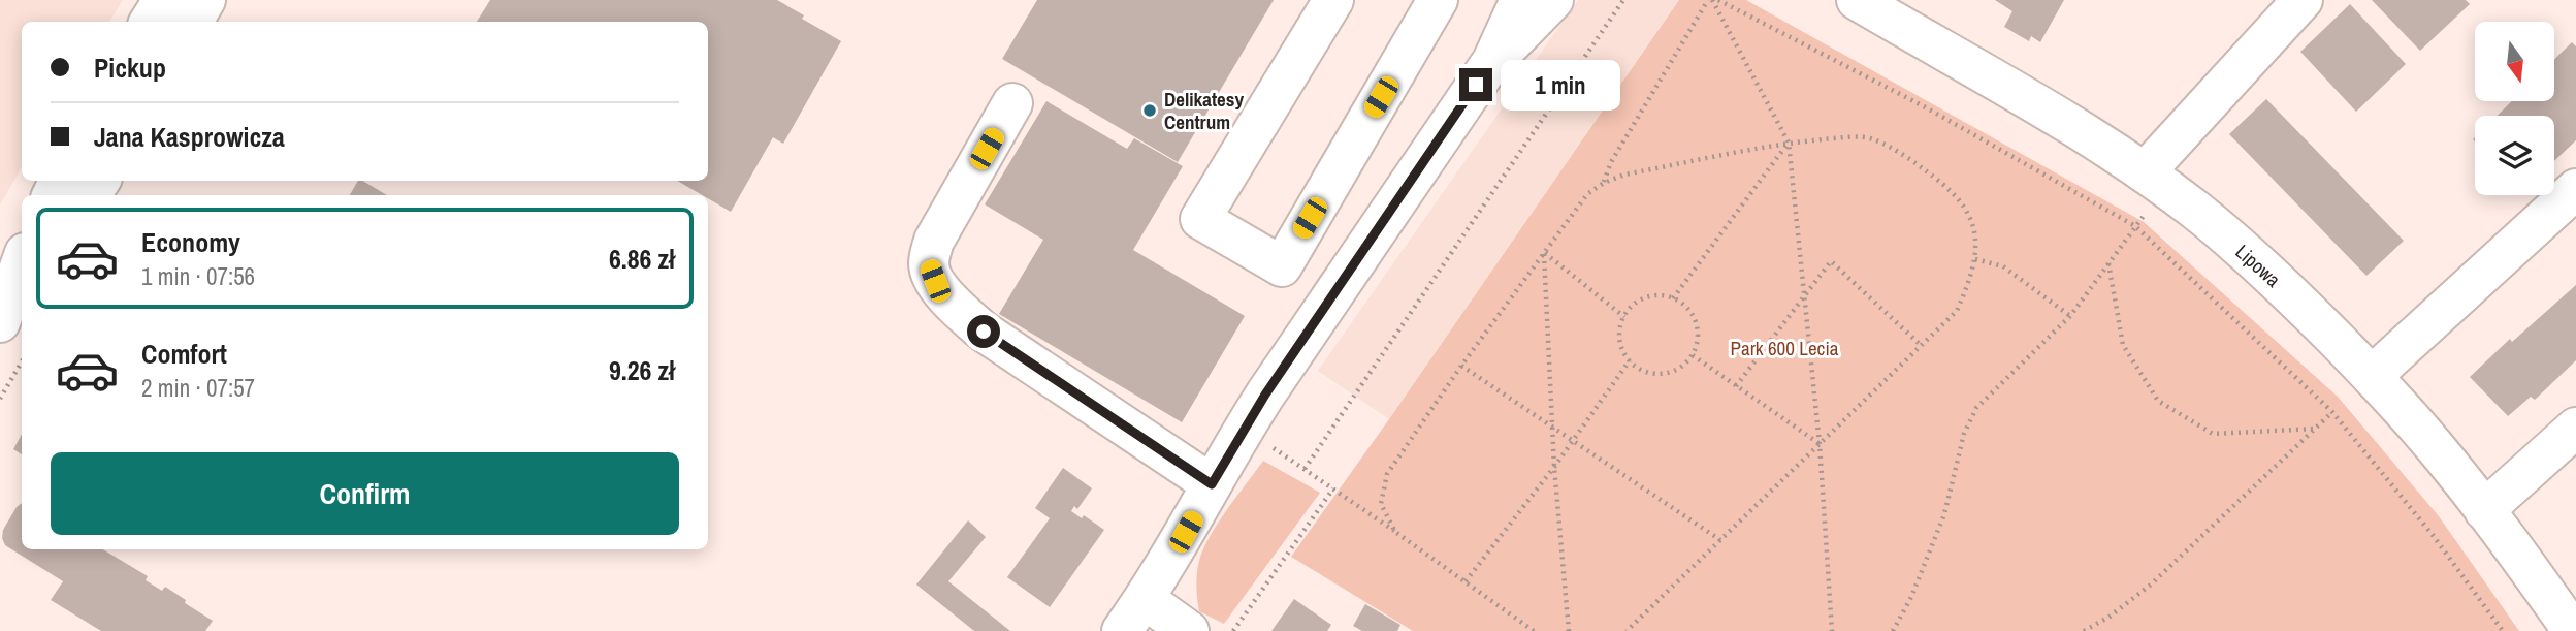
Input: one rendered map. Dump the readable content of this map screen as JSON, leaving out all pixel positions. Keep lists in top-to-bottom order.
{
  "streets": {
    "street": ["Lipowa"]
  },
  "parks": ["Park 600 Lecia"],
  "places": ["Delikatesy Centrum"],
  "north": "bottom",
  "page": {
    "banner": ["Pickup", "Jana Kasprowicza"],
    "bubble": "1 min",
    "list": [
      {
        "name": "Economy",
        "note": "1 min · 07:56",
        "value": "6.86 zł"
      },
      {
        "name": "Comfort",
        "note": "2 min · 07:57",
        "value": "9.26 zł"
      }
    ],
    "buttons": "Confirm"
  }
}
